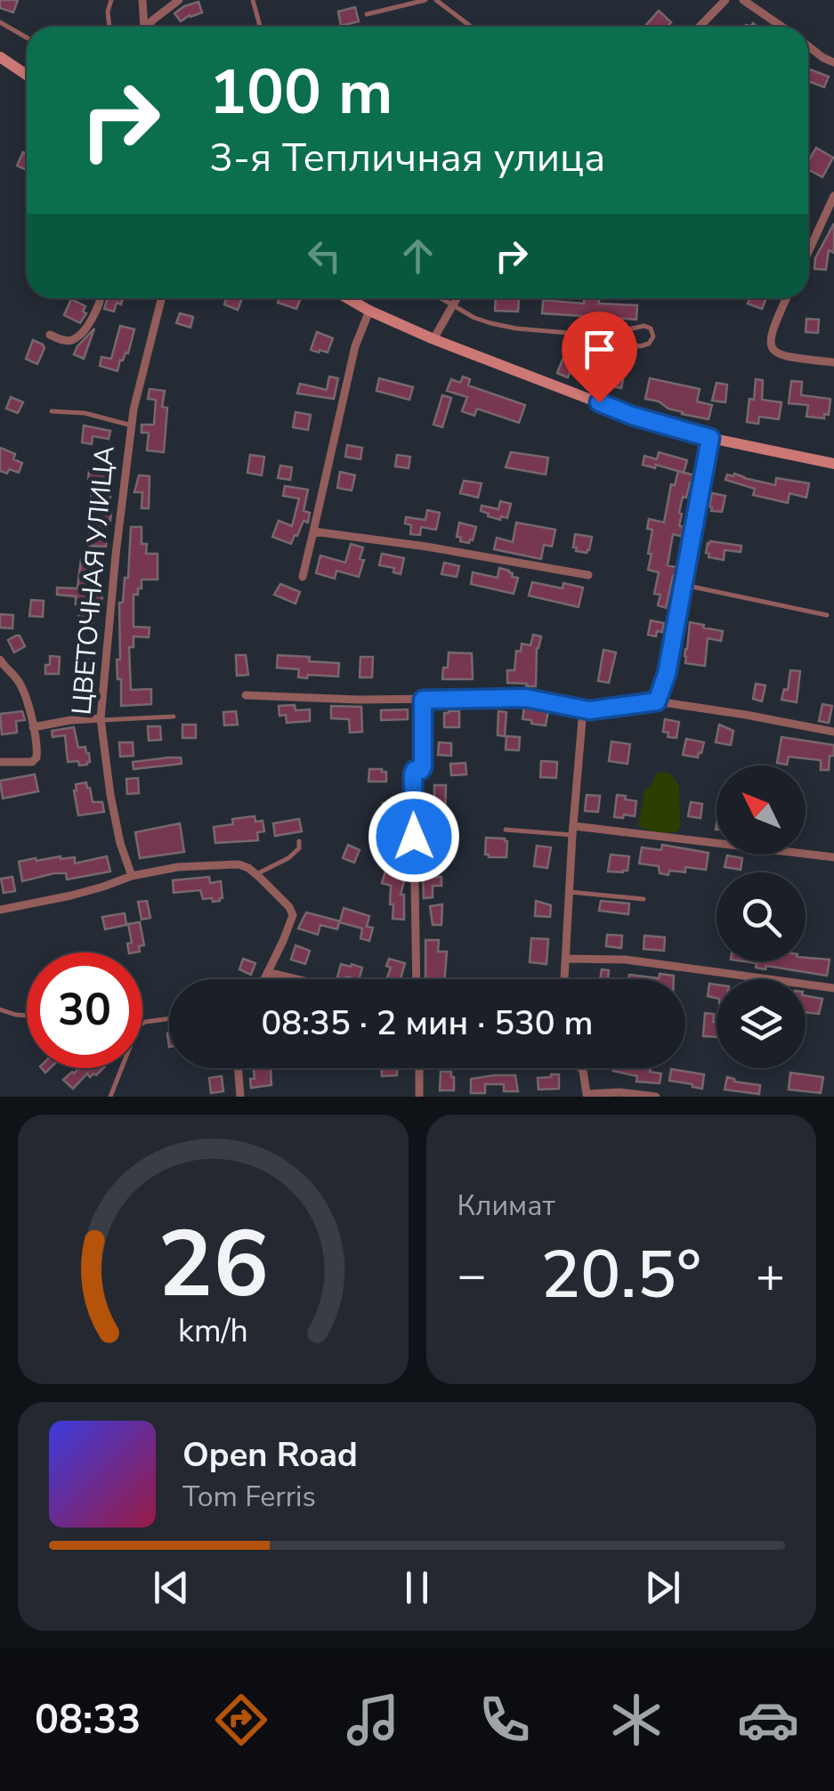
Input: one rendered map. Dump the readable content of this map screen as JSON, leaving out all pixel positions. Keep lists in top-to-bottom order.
{
  "streets": {
    "street": ["ЦВЕТОЧНАЯ УЛИЦА"]
  },
  "north": "top left",
  "page": {
    "turn": ["100 m", "3-я Тепличная улица"],
    "limit": "30",
    "trip": "08:35 · 2 мин · 530 m",
    "tile": "Климат",
    "heat": ["−", "20.5°", "+"],
    "song": ["Open Road", "Tom Ferris"],
    "tabs": "08:33",
    "gauge": ["26", "km/h"]
  }
}
